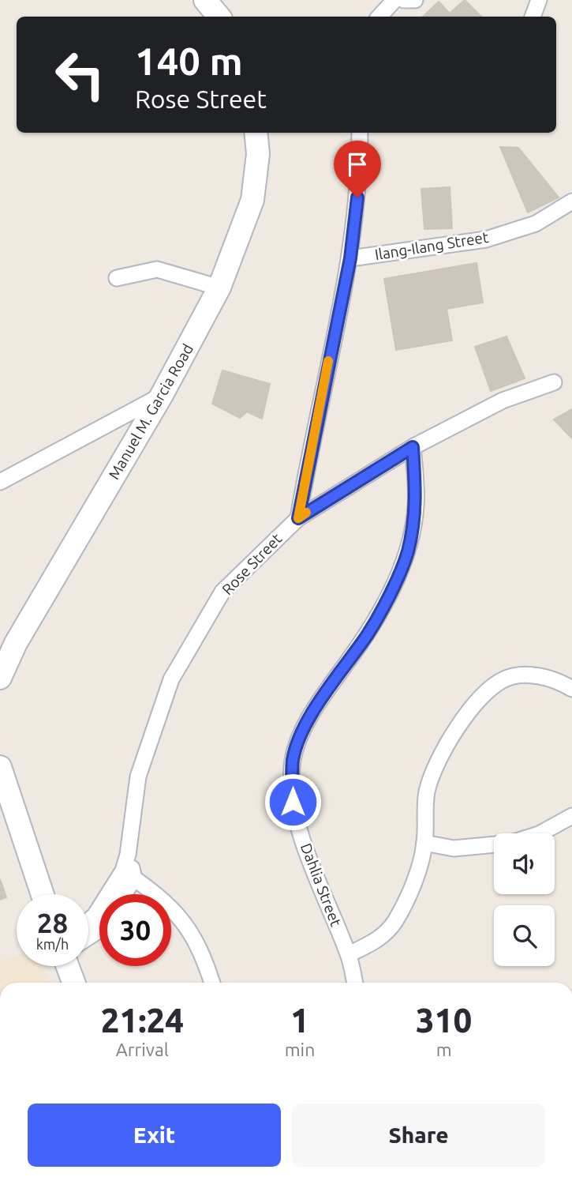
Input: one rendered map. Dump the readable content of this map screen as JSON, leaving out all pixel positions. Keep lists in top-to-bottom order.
{
  "streets": {
    "main road": ["Manuel M. Garcia Road"],
    "street": ["Ilang-Ilang Street", "Rose Street", "Dahlia Street"]
  },
  "crossings": [
    ["Rose Street", "Dahlia Street"]
  ],
  "page": {
    "turn": ["140 m", "Rose Street"],
    "speed": "28 km/h",
    "limit": "30",
    "eta": [
      "21:24",
      "Arrival",
      "1",
      "min",
      "310",
      "m"
    ],
    "buttons": ["Exit", "Share"]
  }
}
